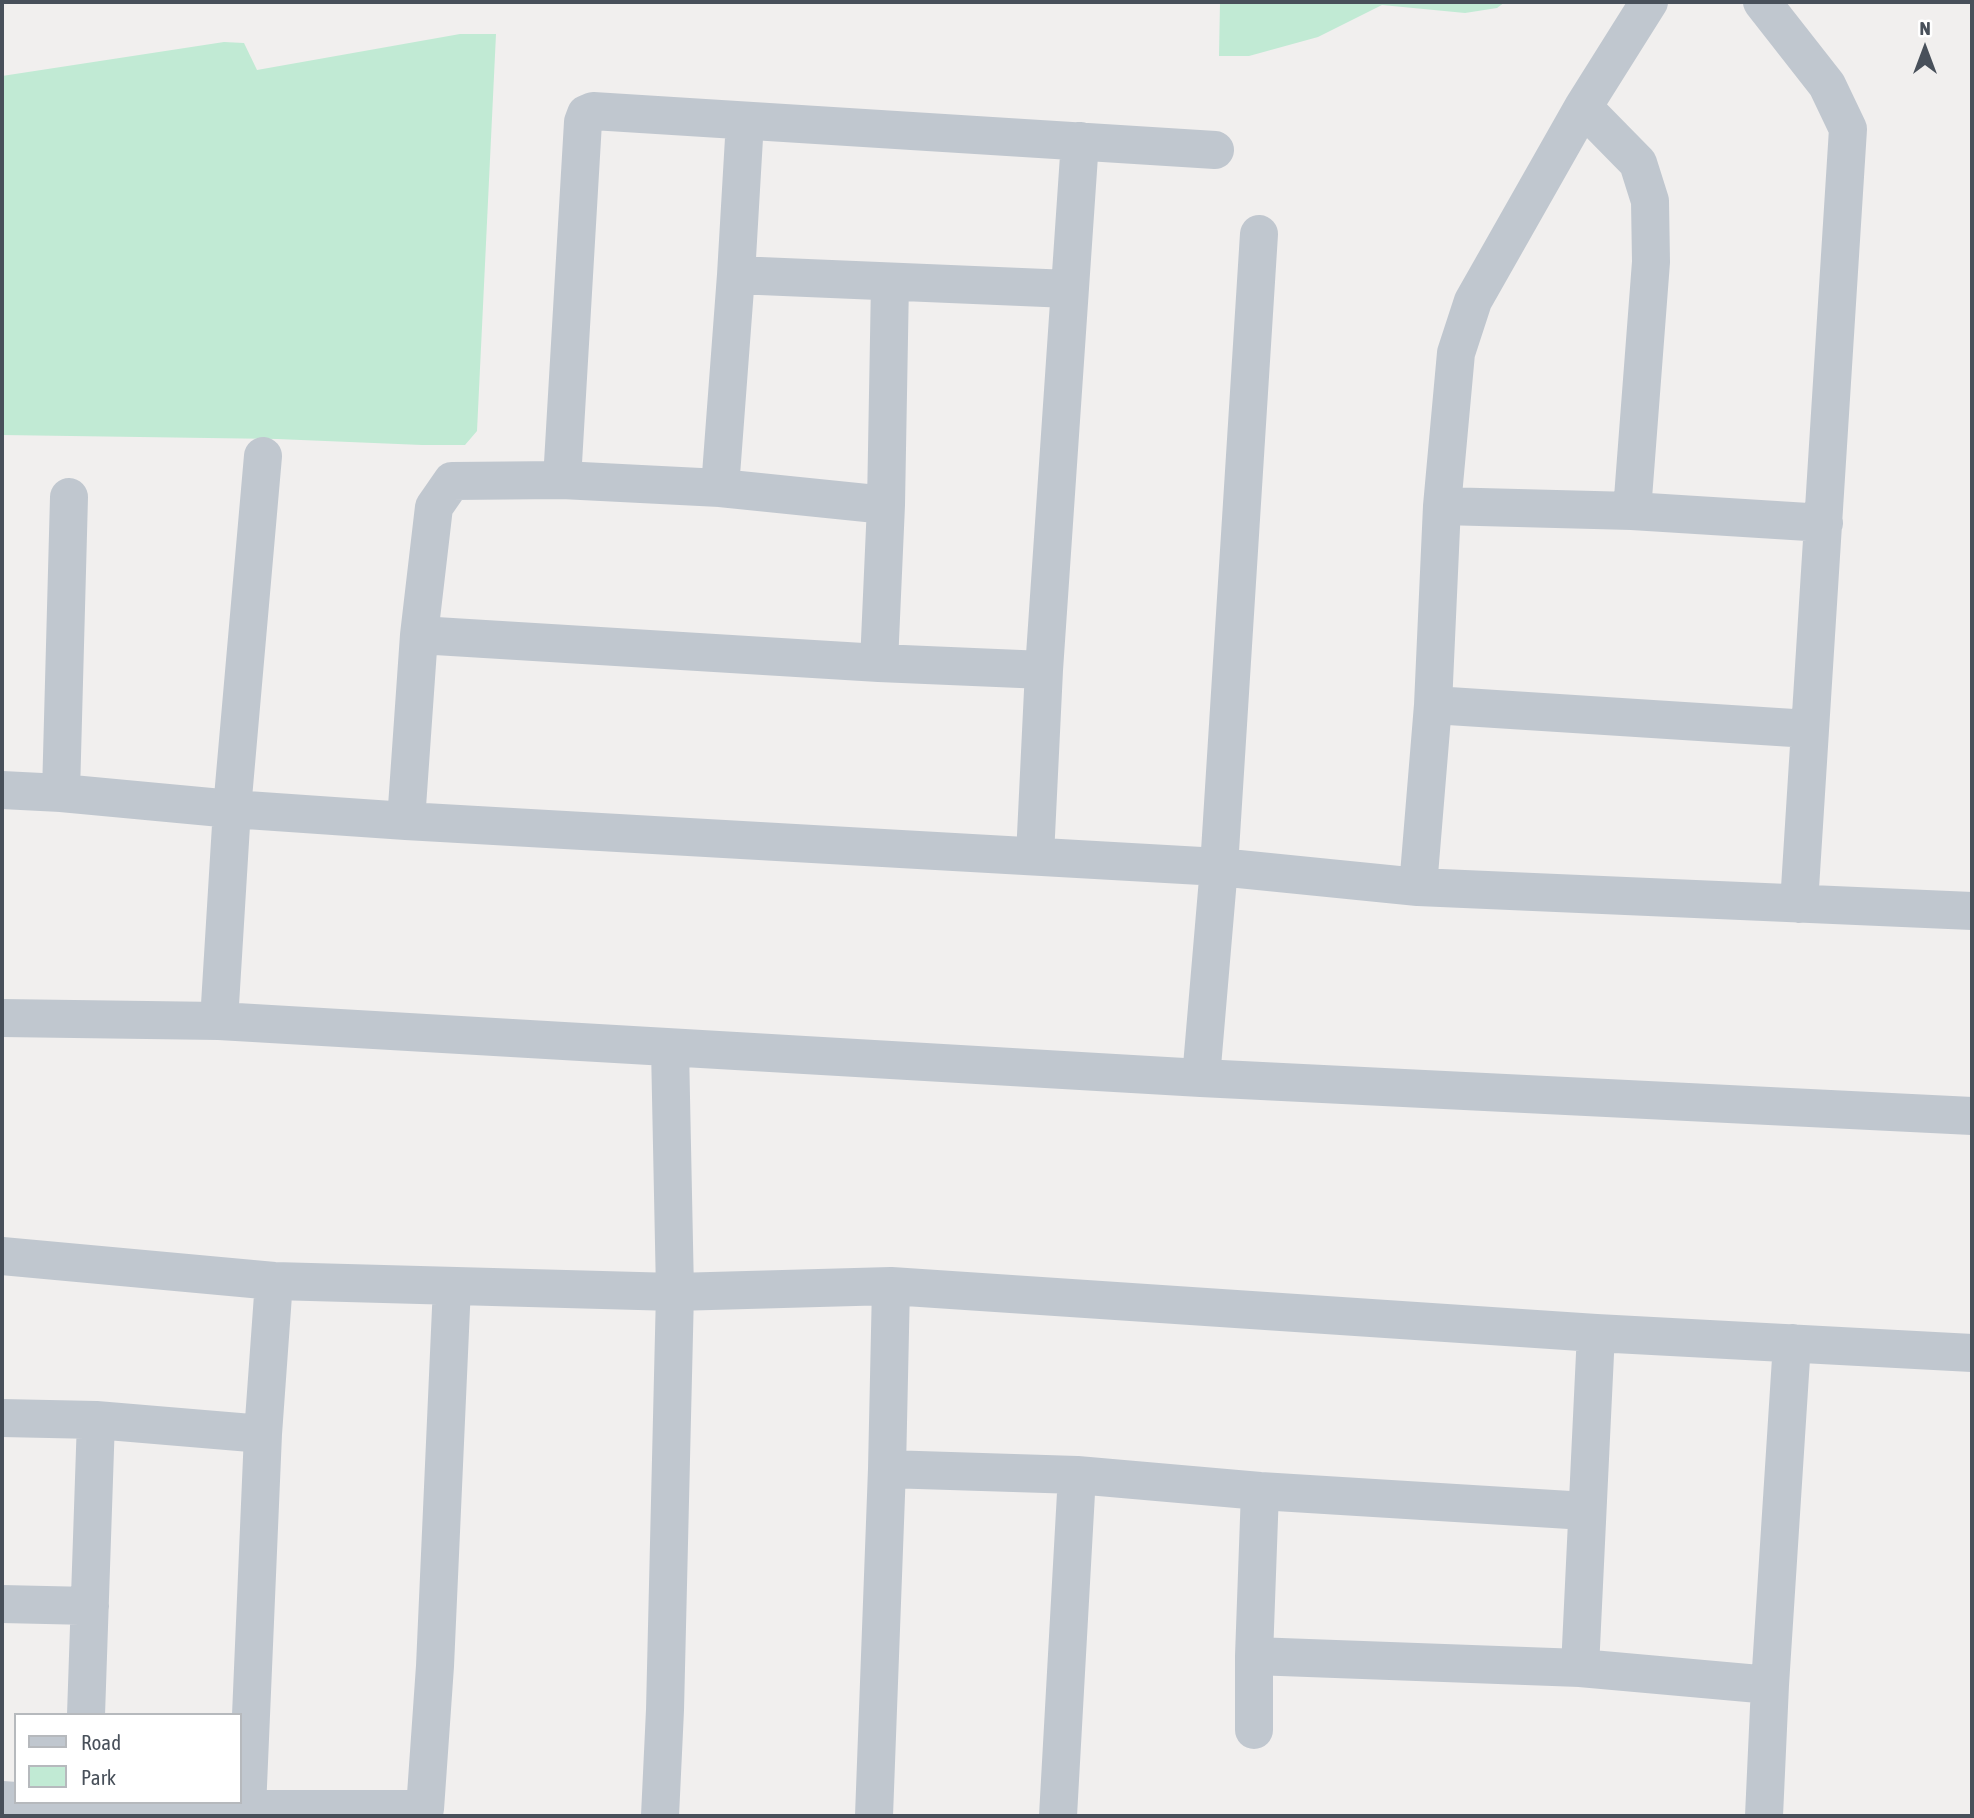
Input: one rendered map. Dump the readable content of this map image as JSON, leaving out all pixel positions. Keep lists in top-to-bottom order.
{
  "legend": ["Road", "Park"],
  "north": "top"
}
